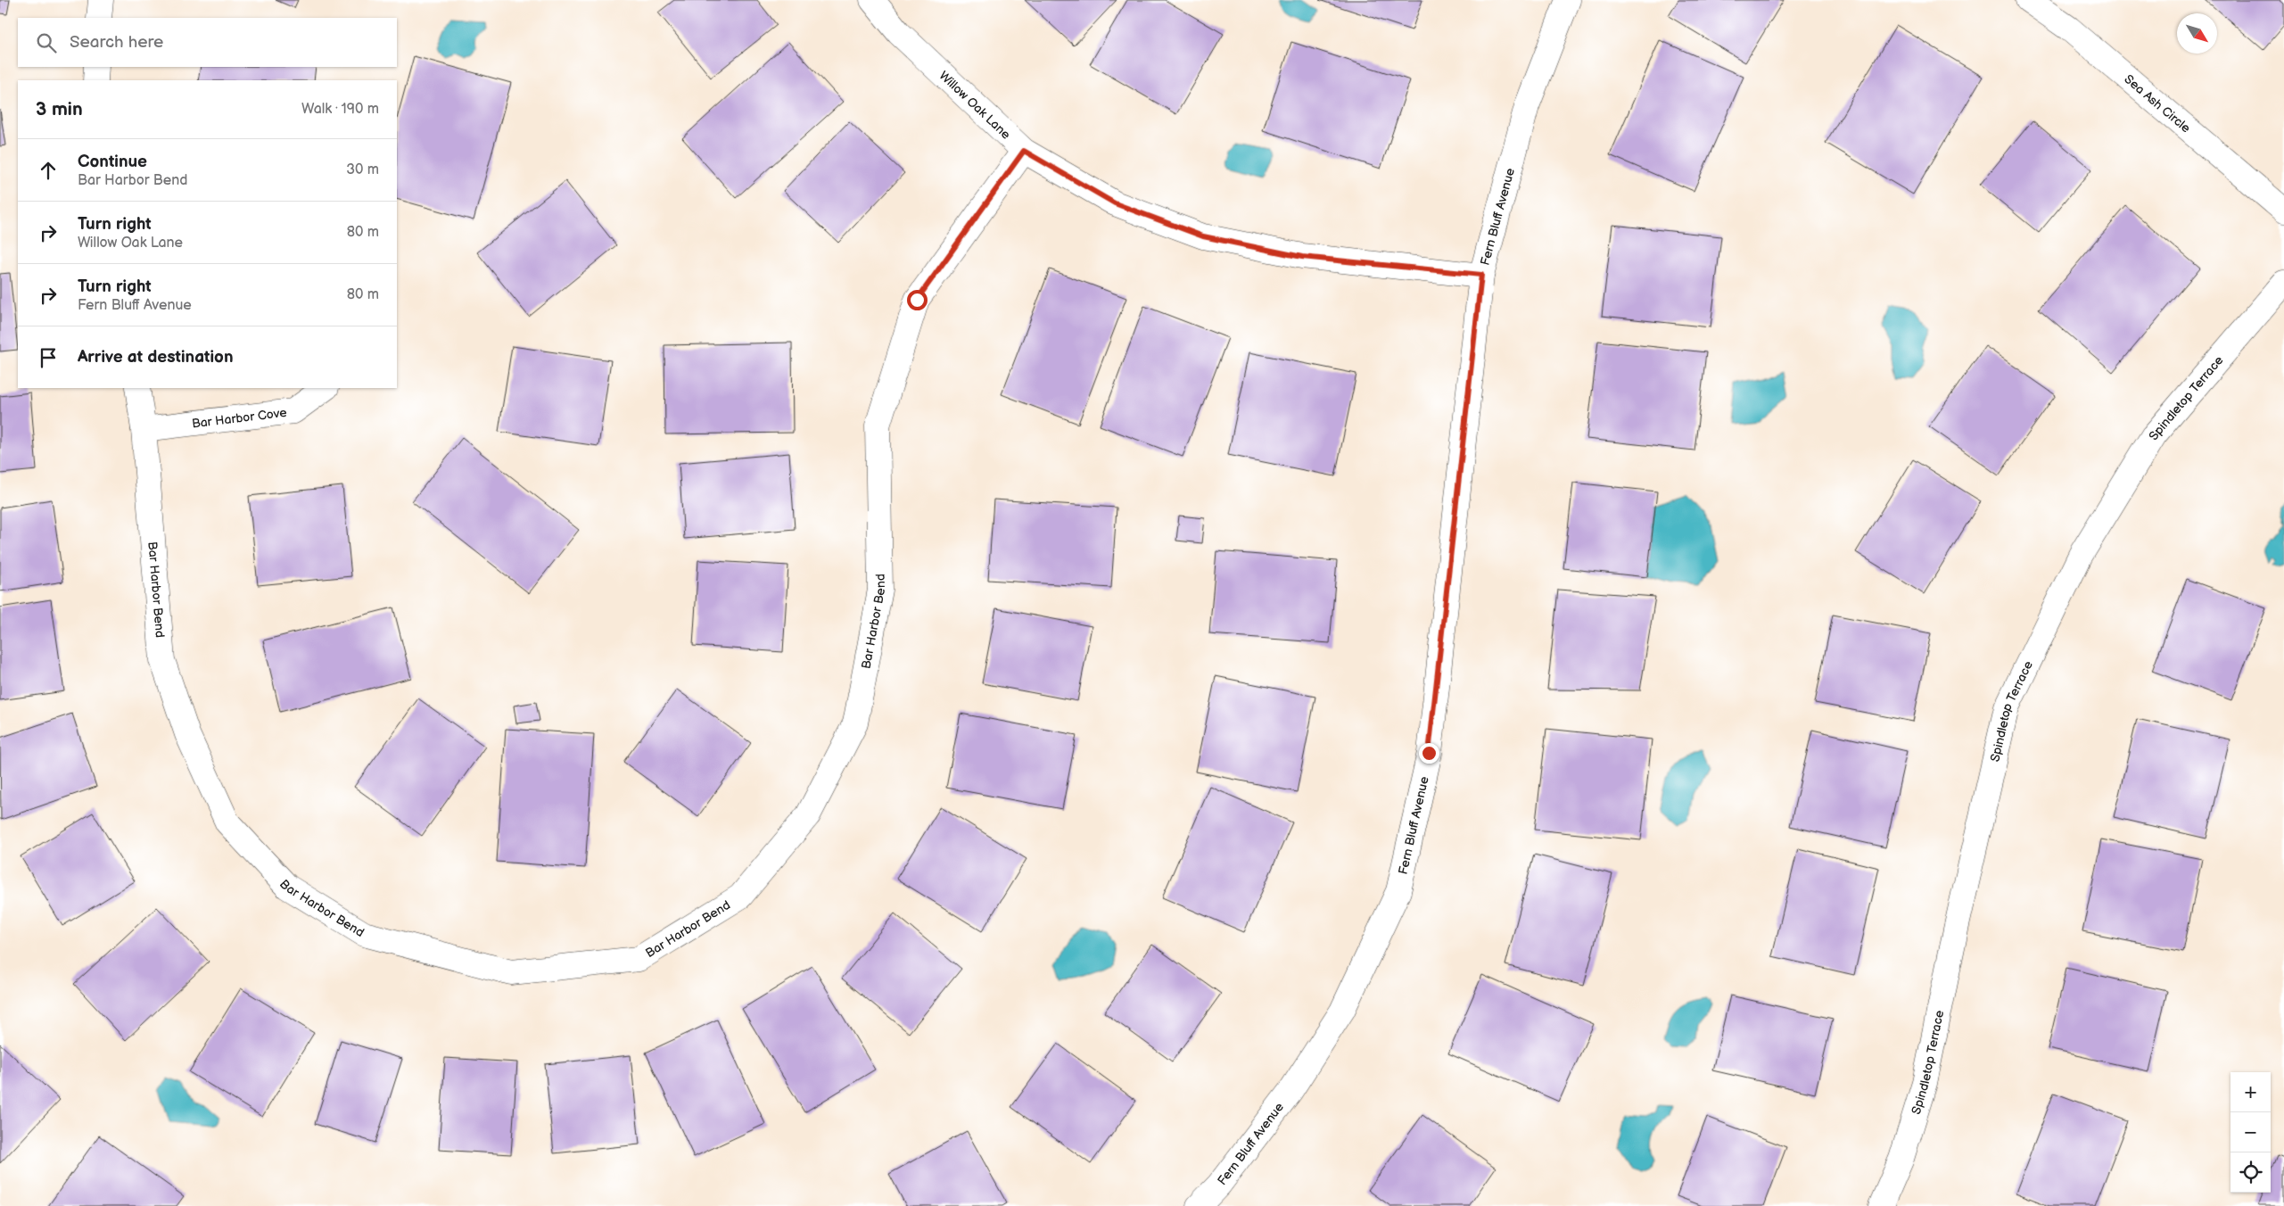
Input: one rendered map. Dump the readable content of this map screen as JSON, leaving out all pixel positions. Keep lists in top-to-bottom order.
{
  "streets": {
    "street": [
      "Sea Ash Circle",
      "Willow Oak Lane",
      "Fern Bluff Avenue",
      "Spindletop Terrace",
      "Bar Harbor Cove",
      "Bar Harbor Bend"
    ]
  },
  "crossings": [
    ["Willow Oak Lane", "Fern Bluff Avenue"],
    ["Willow Oak Lane", "Bar Harbor Bend"],
    ["Bar Harbor Cove", "Bar Harbor Bend"]
  ],
  "north": "bottom right",
  "page": {
    "search": "Search here",
    "heading": ["3 min", "Walk · 190 m"],
    "list": [
      ["Continue", "Bar Harbor Bend", "30 m"],
      ["Turn right", "Willow Oak Lane", "80 m"],
      ["Turn right", "Fern Bluff Avenue", "80 m"],
      "Arrive at destination"
    ],
    "map_buttons": ["+", "−"]
  }
}
